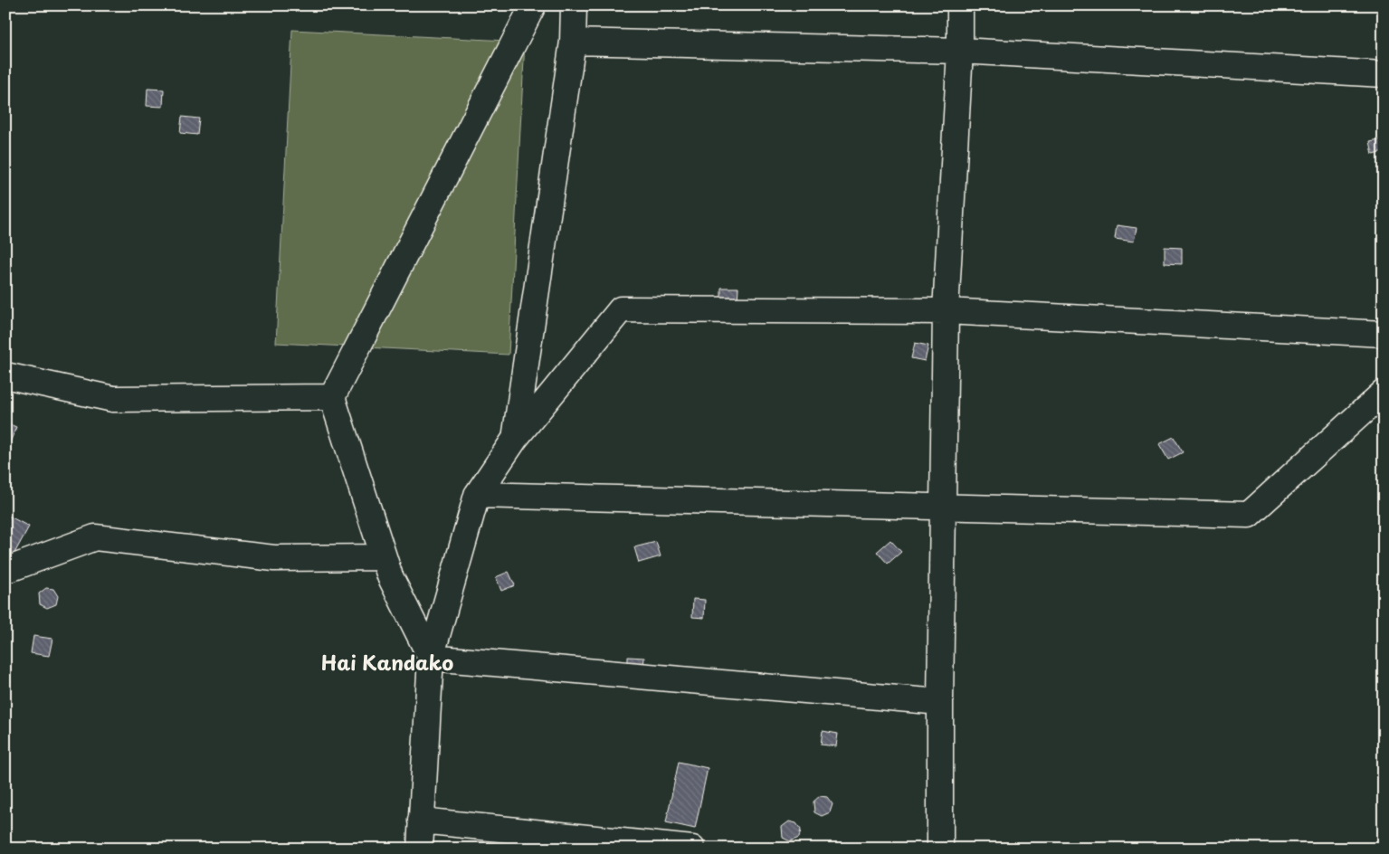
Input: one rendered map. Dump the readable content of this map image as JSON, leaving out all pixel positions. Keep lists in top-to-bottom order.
{
  "districts": ["Hai Kandako"]
}
